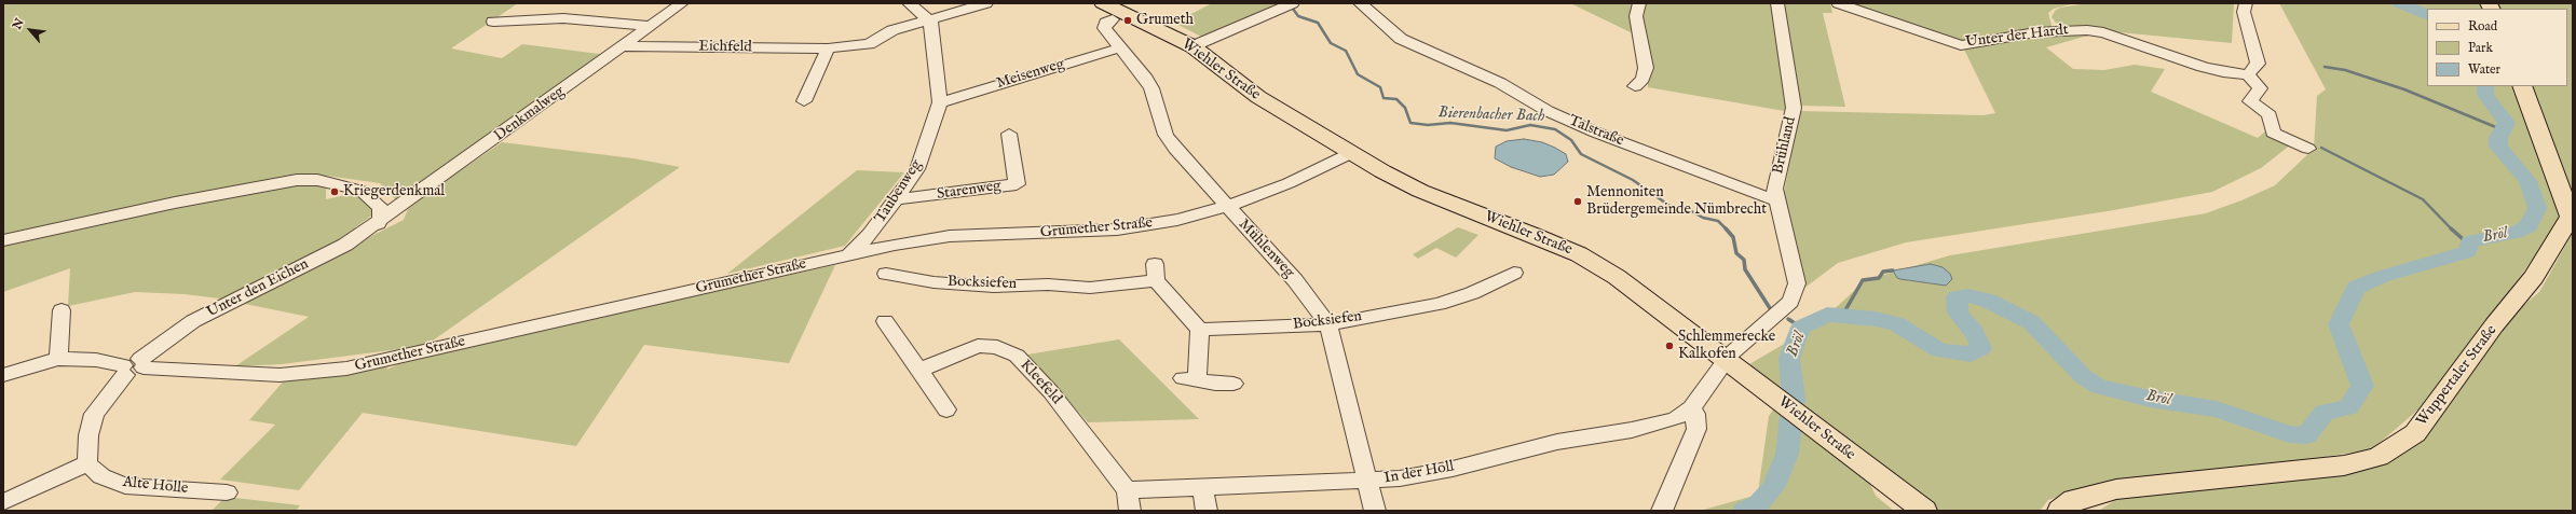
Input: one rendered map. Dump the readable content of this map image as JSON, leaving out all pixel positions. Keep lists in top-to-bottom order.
{
  "streets": {
    "main road": ["Wiehler Straße", "Wuppertaler Straße"],
    "street": [
      "Unter der Hardt",
      "Eichfeld",
      "Meisenweg",
      "Denkmalweg",
      "Talstraße",
      "Brühland",
      "Starenweg",
      "Taubenweg",
      "Grumether Straße",
      "Mühlenweg",
      "Bocksiefen",
      "Unter den Eichen",
      "Kleefeld",
      "In der Holl",
      "Alte Holle"
    ]
  },
  "crossings": [
    ["Eichfeld", "Denkmalweg"],
    ["Eichfeld", "Taubenweg"],
    ["Wiehler Straße", "Brühland"],
    ["Wiehler Straße", "Grumether Straße"],
    ["Meisenweg", "Taubenweg"],
    ["Meisenweg", "Mühlenweg"],
    ["Denkmalweg", "Unter den Eichen"],
    ["Talstraße", "Brühland"],
    ["Brühland", "In der Holl"],
    ["Starenweg", "Taubenweg"],
    ["Taubenweg", "Grumether Straße"],
    ["Grumether Straße", "Mühlenweg"],
    ["Grumether Straße", "Unter den Eichen"],
    ["Mühlenweg", "Bocksiefen"],
    ["Mühlenweg", "In der Holl"],
    ["Kleefeld", "In der Holl"]
  ],
  "water": ["Bierenbacher Bach", "Bröl"],
  "places": [
    "Grumeth",
    "Kriegerdenkmal",
    "Mennoniten Brüdergemeinde Nümbrecht",
    "Schlemmerecke Kalkofen"
  ],
  "legend": ["Road", "Park", "Water"],
  "north": "top left"
}
